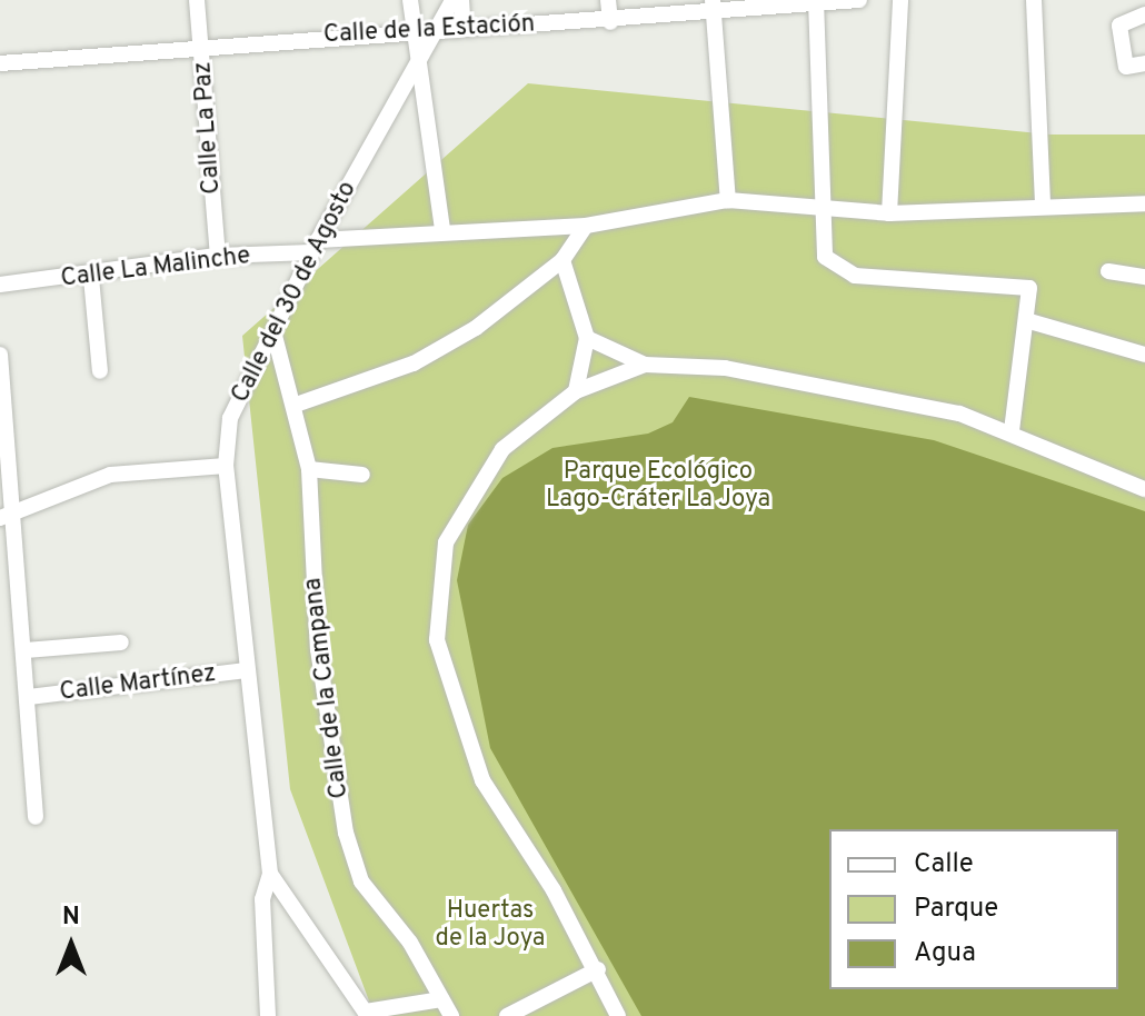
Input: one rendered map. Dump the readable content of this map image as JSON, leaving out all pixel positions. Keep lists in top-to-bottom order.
{
  "streets": {
    "street": [
      "Calle de la Estación",
      "Calle La Paz",
      "Calle La Malinche",
      "Calle del 30 de Agosto",
      "Calle Martínez",
      "Calle de la Campana"
    ]
  },
  "crossings": [
    ["Calle de la Estación", "Calle La Paz"],
    ["Calle de la Estación", "Calle del 30 de Agosto"],
    ["Calle La Paz", "Calle La Malinche"],
    ["Calle La Malinche", "Calle del 30 de Agosto"],
    ["Calle del 30 de Agosto", "Calle Martínez"],
    ["Calle del 30 de Agosto", "Calle de la Campana"]
  ],
  "parks": ["Parque Ecológico Lago-Cráter La Joya", "Huertas de la Joya"],
  "legend": ["Calle", "Parque", "Agua"],
  "north": "top"
}
